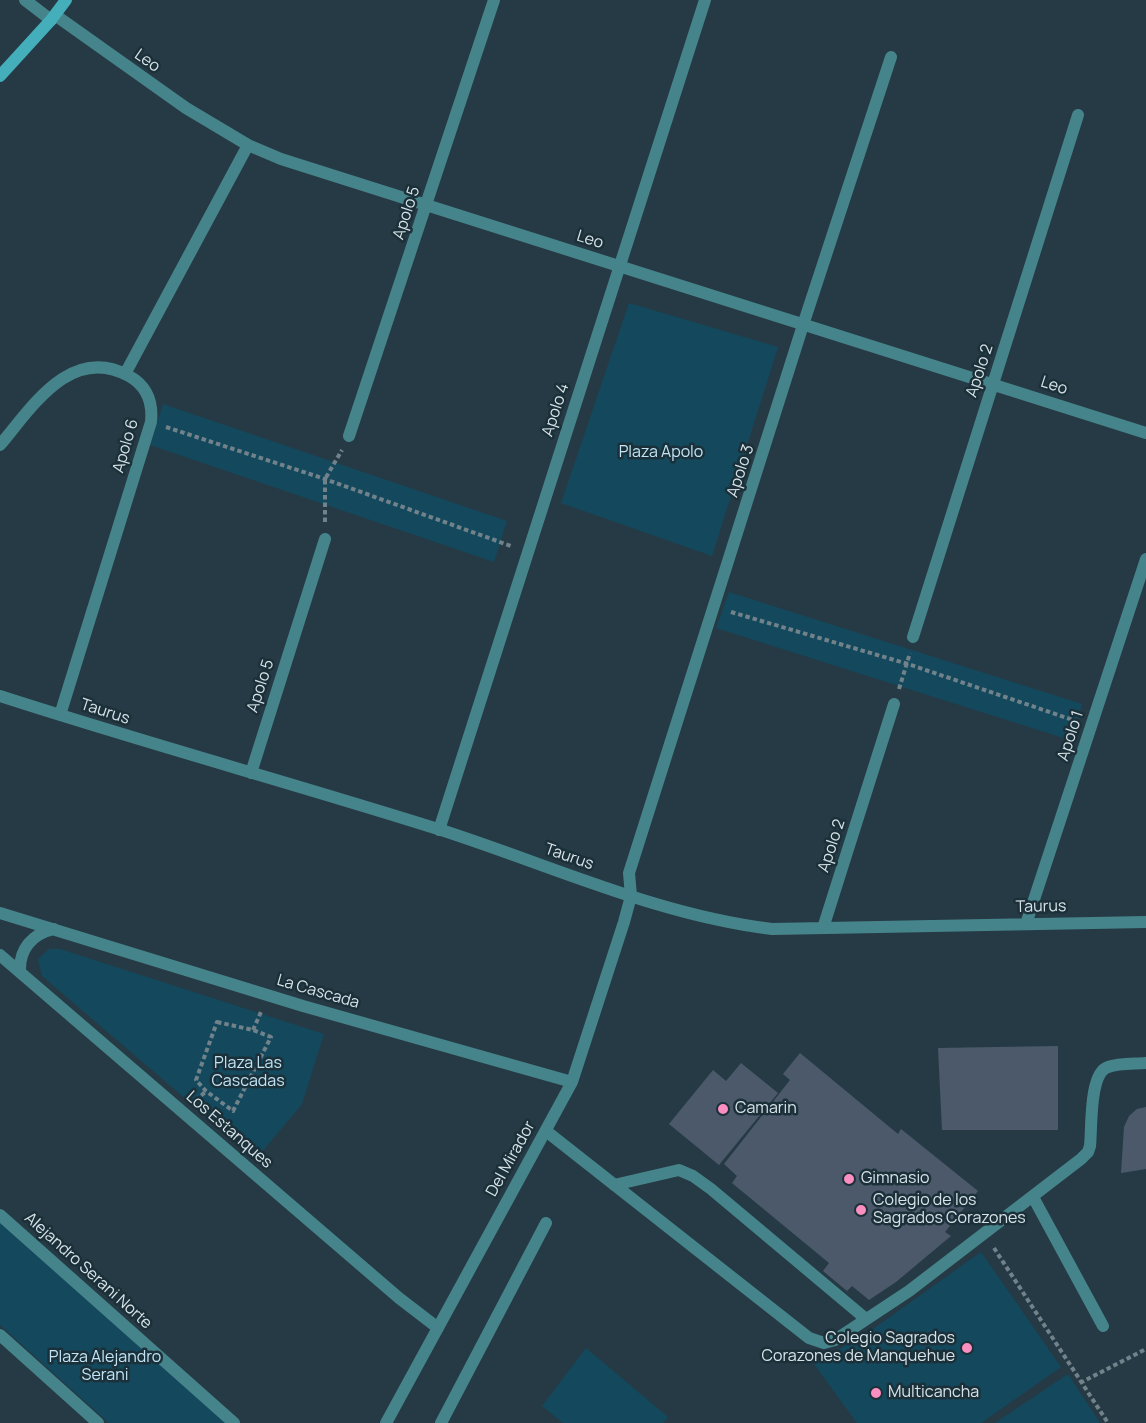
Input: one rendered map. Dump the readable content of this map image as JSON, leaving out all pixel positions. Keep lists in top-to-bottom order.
{
  "streets": {
    "street": [
      "Leo",
      "Apolo 5",
      "Apolo 2",
      "Apolo 4",
      "Apolo 6",
      "Apolo 3",
      "Taurus",
      "Apolo 1",
      "La Cascada",
      "Los Estanques",
      "Del Mirador",
      "Alejandro Serani Norte"
    ]
  },
  "crossings": [
    ["Leo", "Apolo 5"],
    ["Leo", "Apolo 2"],
    ["Leo", "Apolo 4"],
    ["Leo", "Apolo 3"],
    ["Apolo 5", "Taurus"],
    ["Apolo 2", "Taurus"],
    ["Apolo 4", "Taurus"],
    ["Apolo 6", "Taurus"],
    ["Apolo 3", "Taurus"],
    ["Apolo 3", "Del Mirador"],
    ["Taurus", "Apolo 1"],
    ["Taurus", "Del Mirador"],
    ["La Cascada", "Del Mirador"],
    ["Los Estanques", "Del Mirador"]
  ],
  "parks": ["Plaza Apolo", "Plaza Las Cascadas", "Plaza Alejandro Serani"],
  "places": [
    "Camarin",
    "Gimnasio",
    "Colegio de los Sagrados Corazones",
    "Colegio Sagrados Corazones de Manquehue",
    "Multicancha"
  ]
}
